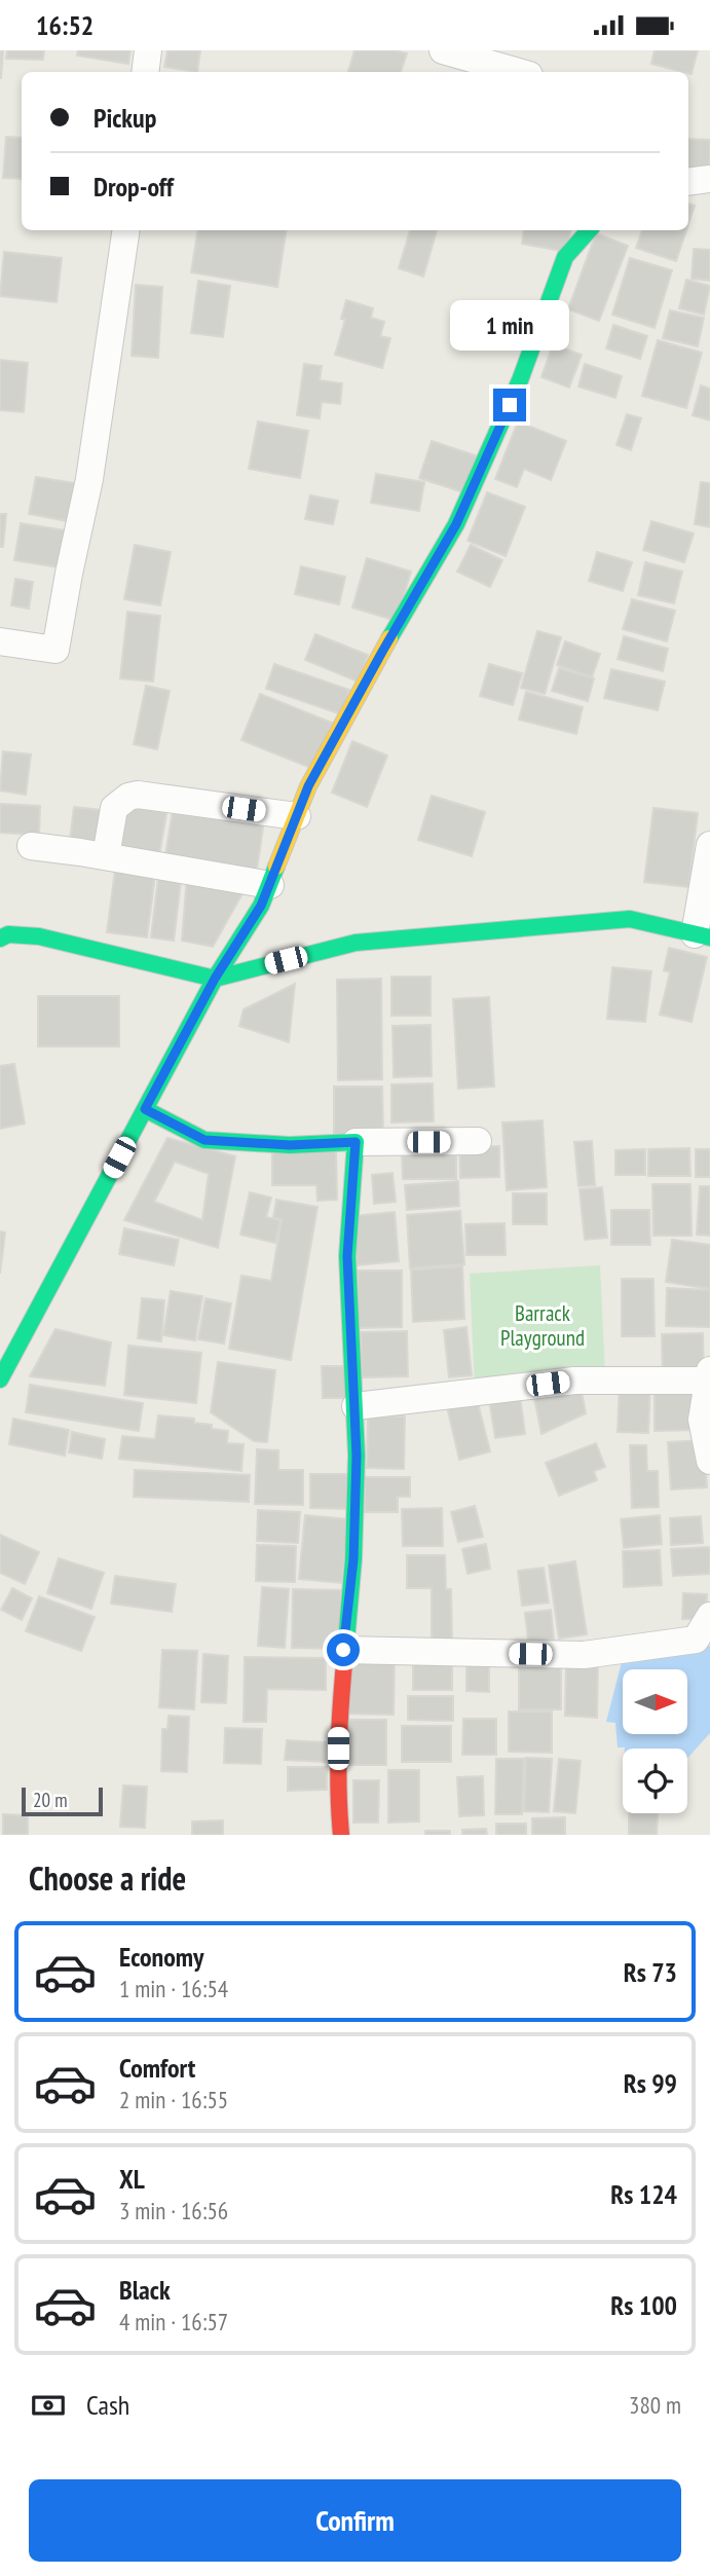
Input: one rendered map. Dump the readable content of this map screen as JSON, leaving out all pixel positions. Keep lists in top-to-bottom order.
{
  "parks": ["Barrack Playground"],
  "scale_bar": "20 m",
  "north": "right",
  "page": {
    "status": "16:52",
    "banner": ["Pickup", "Drop-off"],
    "bubble": "1 min",
    "scale": "20 m",
    "heading": "Choose a ride",
    "list": [
      {
        "name": "Economy",
        "note": "1 min · 16:54",
        "value": "Rs 73"
      },
      {
        "name": "Comfort",
        "note": "2 min · 16:55",
        "value": "Rs 99"
      },
      {
        "name": "XL",
        "note": "3 min · 16:56",
        "value": "Rs 124"
      },
      {
        "name": "Black",
        "note": "4 min · 16:57",
        "value": "Rs 100"
      }
    ],
    "pay": ["Cash", "380 m"],
    "buttons": "Confirm"
  }
}
